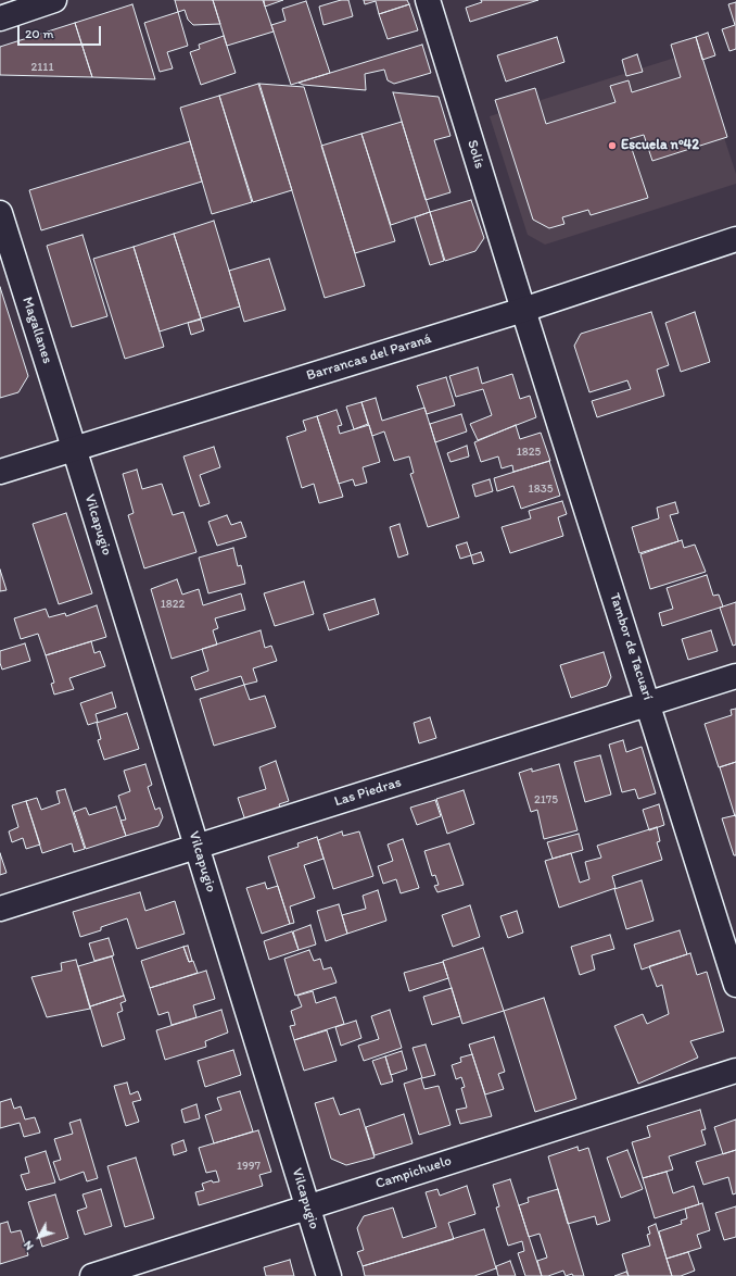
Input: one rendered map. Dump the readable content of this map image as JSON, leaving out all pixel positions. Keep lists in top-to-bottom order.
{
  "streets": {
    "street": [
      "Solís",
      "Magallanes",
      "Barrancas del Paraná",
      "Vilcapugio",
      "Tambor de Tacuarí",
      "Las Piedras",
      "Campichuelo"
    ]
  },
  "crossings": [
    ["Solís", "Barrancas del Paraná"],
    ["Solís", "Tambor de Tacuarí"],
    ["Magallanes", "Barrancas del Paraná"],
    ["Magallanes", "Vilcapugio"],
    ["Barrancas del Paraná", "Vilcapugio"],
    ["Barrancas del Paraná", "Tambor de Tacuarí"],
    ["Vilcapugio", "Las Piedras"],
    ["Vilcapugio", "Campichuelo"],
    ["Tambor de Tacuarí", "Las Piedras"]
  ],
  "places": ["Escuela nº42"],
  "house_numbers": [
    "2111",
    "1825",
    "1835",
    "1822",
    "2175",
    "1997"
  ],
  "scale_bar": "20 m",
  "north": "bottom left"
}
